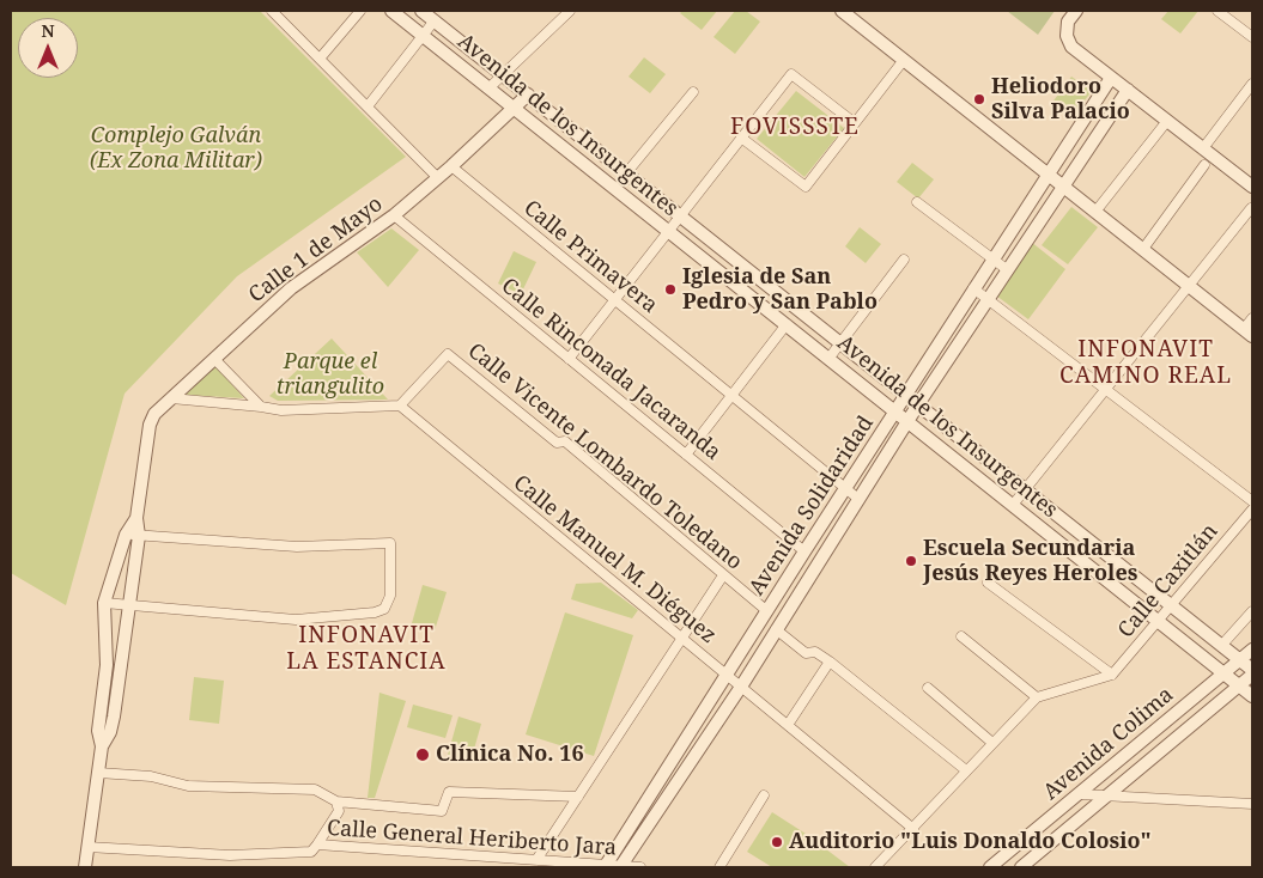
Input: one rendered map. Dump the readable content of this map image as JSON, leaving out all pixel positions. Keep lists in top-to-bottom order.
{
  "streets": {
    "street": [
      "Avenida de los Insurgentes",
      "Calle 1 de Mayo",
      "Calle Primavera",
      "Calle Rinconada Jacaranda",
      "Calle Vicente Lombardo Toledano",
      "Avenida Solidaridad",
      "Calle Manuel M. Diéguez",
      "Calle Caxitlán",
      "Avenida Colima",
      "Calle General Heriberto Jara"
    ]
  },
  "crossings": [
    ["Avenida de los Insurgentes", "Calle 1 de Mayo"],
    ["Avenida de los Insurgentes", "Avenida Solidaridad"],
    ["Avenida de los Insurgentes", "Calle Caxitlán"],
    ["Avenida de los Insurgentes", "Avenida Colima"],
    ["Calle 1 de Mayo", "Calle Primavera"],
    ["Calle 1 de Mayo", "Calle Rinconada Jacaranda"],
    ["Calle 1 de Mayo", "Calle General Heriberto Jara"],
    ["Calle Primavera", "Avenida Solidaridad"],
    ["Calle Rinconada Jacaranda", "Avenida Solidaridad"],
    ["Calle Vicente Lombardo Toledano", "Avenida Solidaridad"],
    ["Calle Vicente Lombardo Toledano", "Calle Manuel M. Diéguez"],
    ["Avenida Solidaridad", "Calle Manuel M. Diéguez"],
    ["Avenida Solidaridad", "Calle General Heriberto Jara"]
  ],
  "districts": ["FOVISSSTE", "INFONAVIT CAMINO REAL", "INFONAVIT LA ESTANCIA"],
  "parks": ["Complejo Galván (Ex Zona Militar)", "Parque el triangulito"],
  "places": [
    "Heliodoro Silva Palacio",
    "Iglesia de San Pedro y San Pablo",
    "Escuela Secundaria Jesús Reyes Heroles",
    "Clínica No. 16",
    "Auditorio \"Luis Donaldo Colosio\""
  ],
  "north": "top"
}
